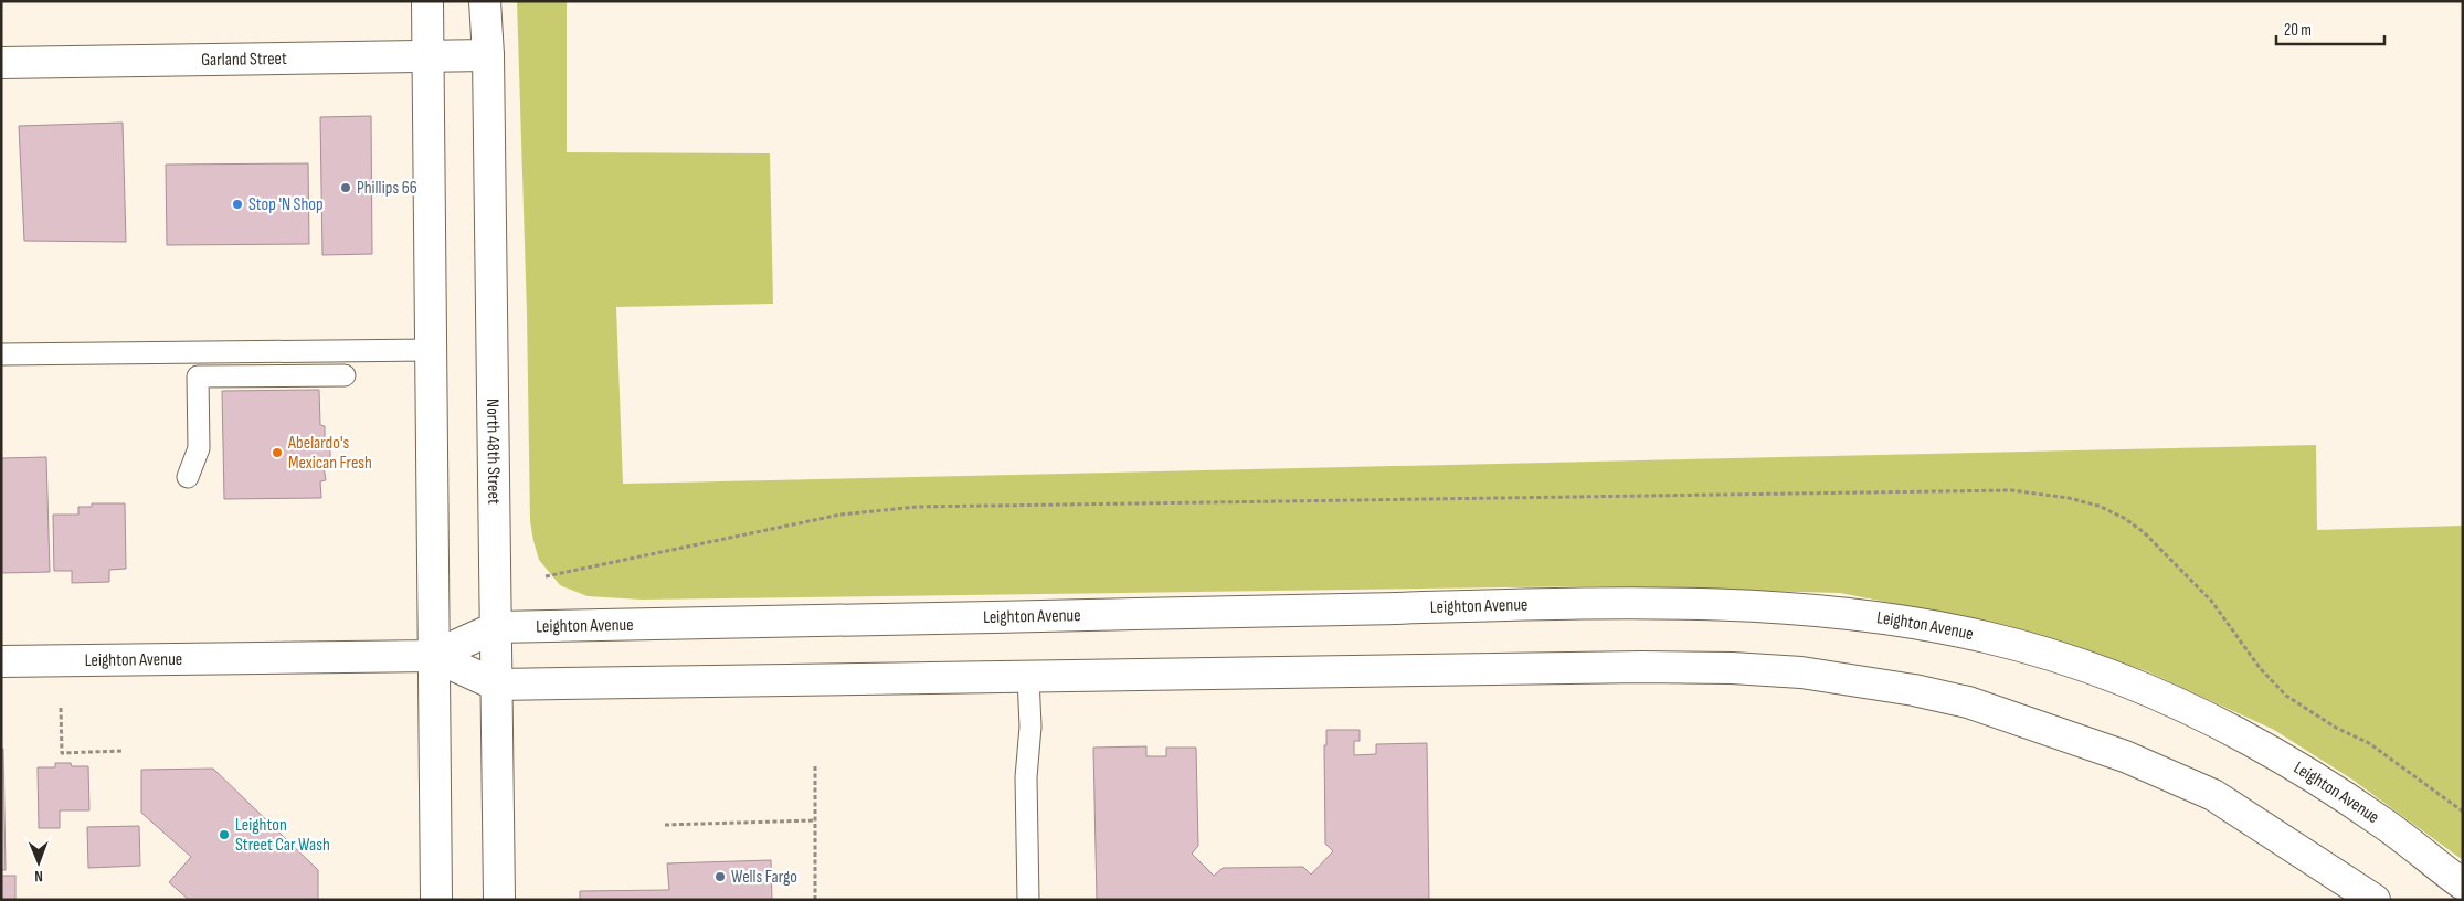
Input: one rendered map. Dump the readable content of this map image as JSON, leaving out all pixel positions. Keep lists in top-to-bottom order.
{
  "streets": {
    "main road": ["Garland Street", "North 48th Street", "Leighton Avenue"]
  },
  "crossings": [
    ["Garland Street", "North 48th Street"],
    ["North 48th Street", "Leighton Avenue"]
  ],
  "places": [
    "Phillips 66",
    "Stop 'N Shop",
    "Abelardo's Mexican Fresh",
    "Leighton Street Car Wash",
    "Wells Fargo"
  ],
  "scale_bar": "20 m",
  "north": "bottom"
}
